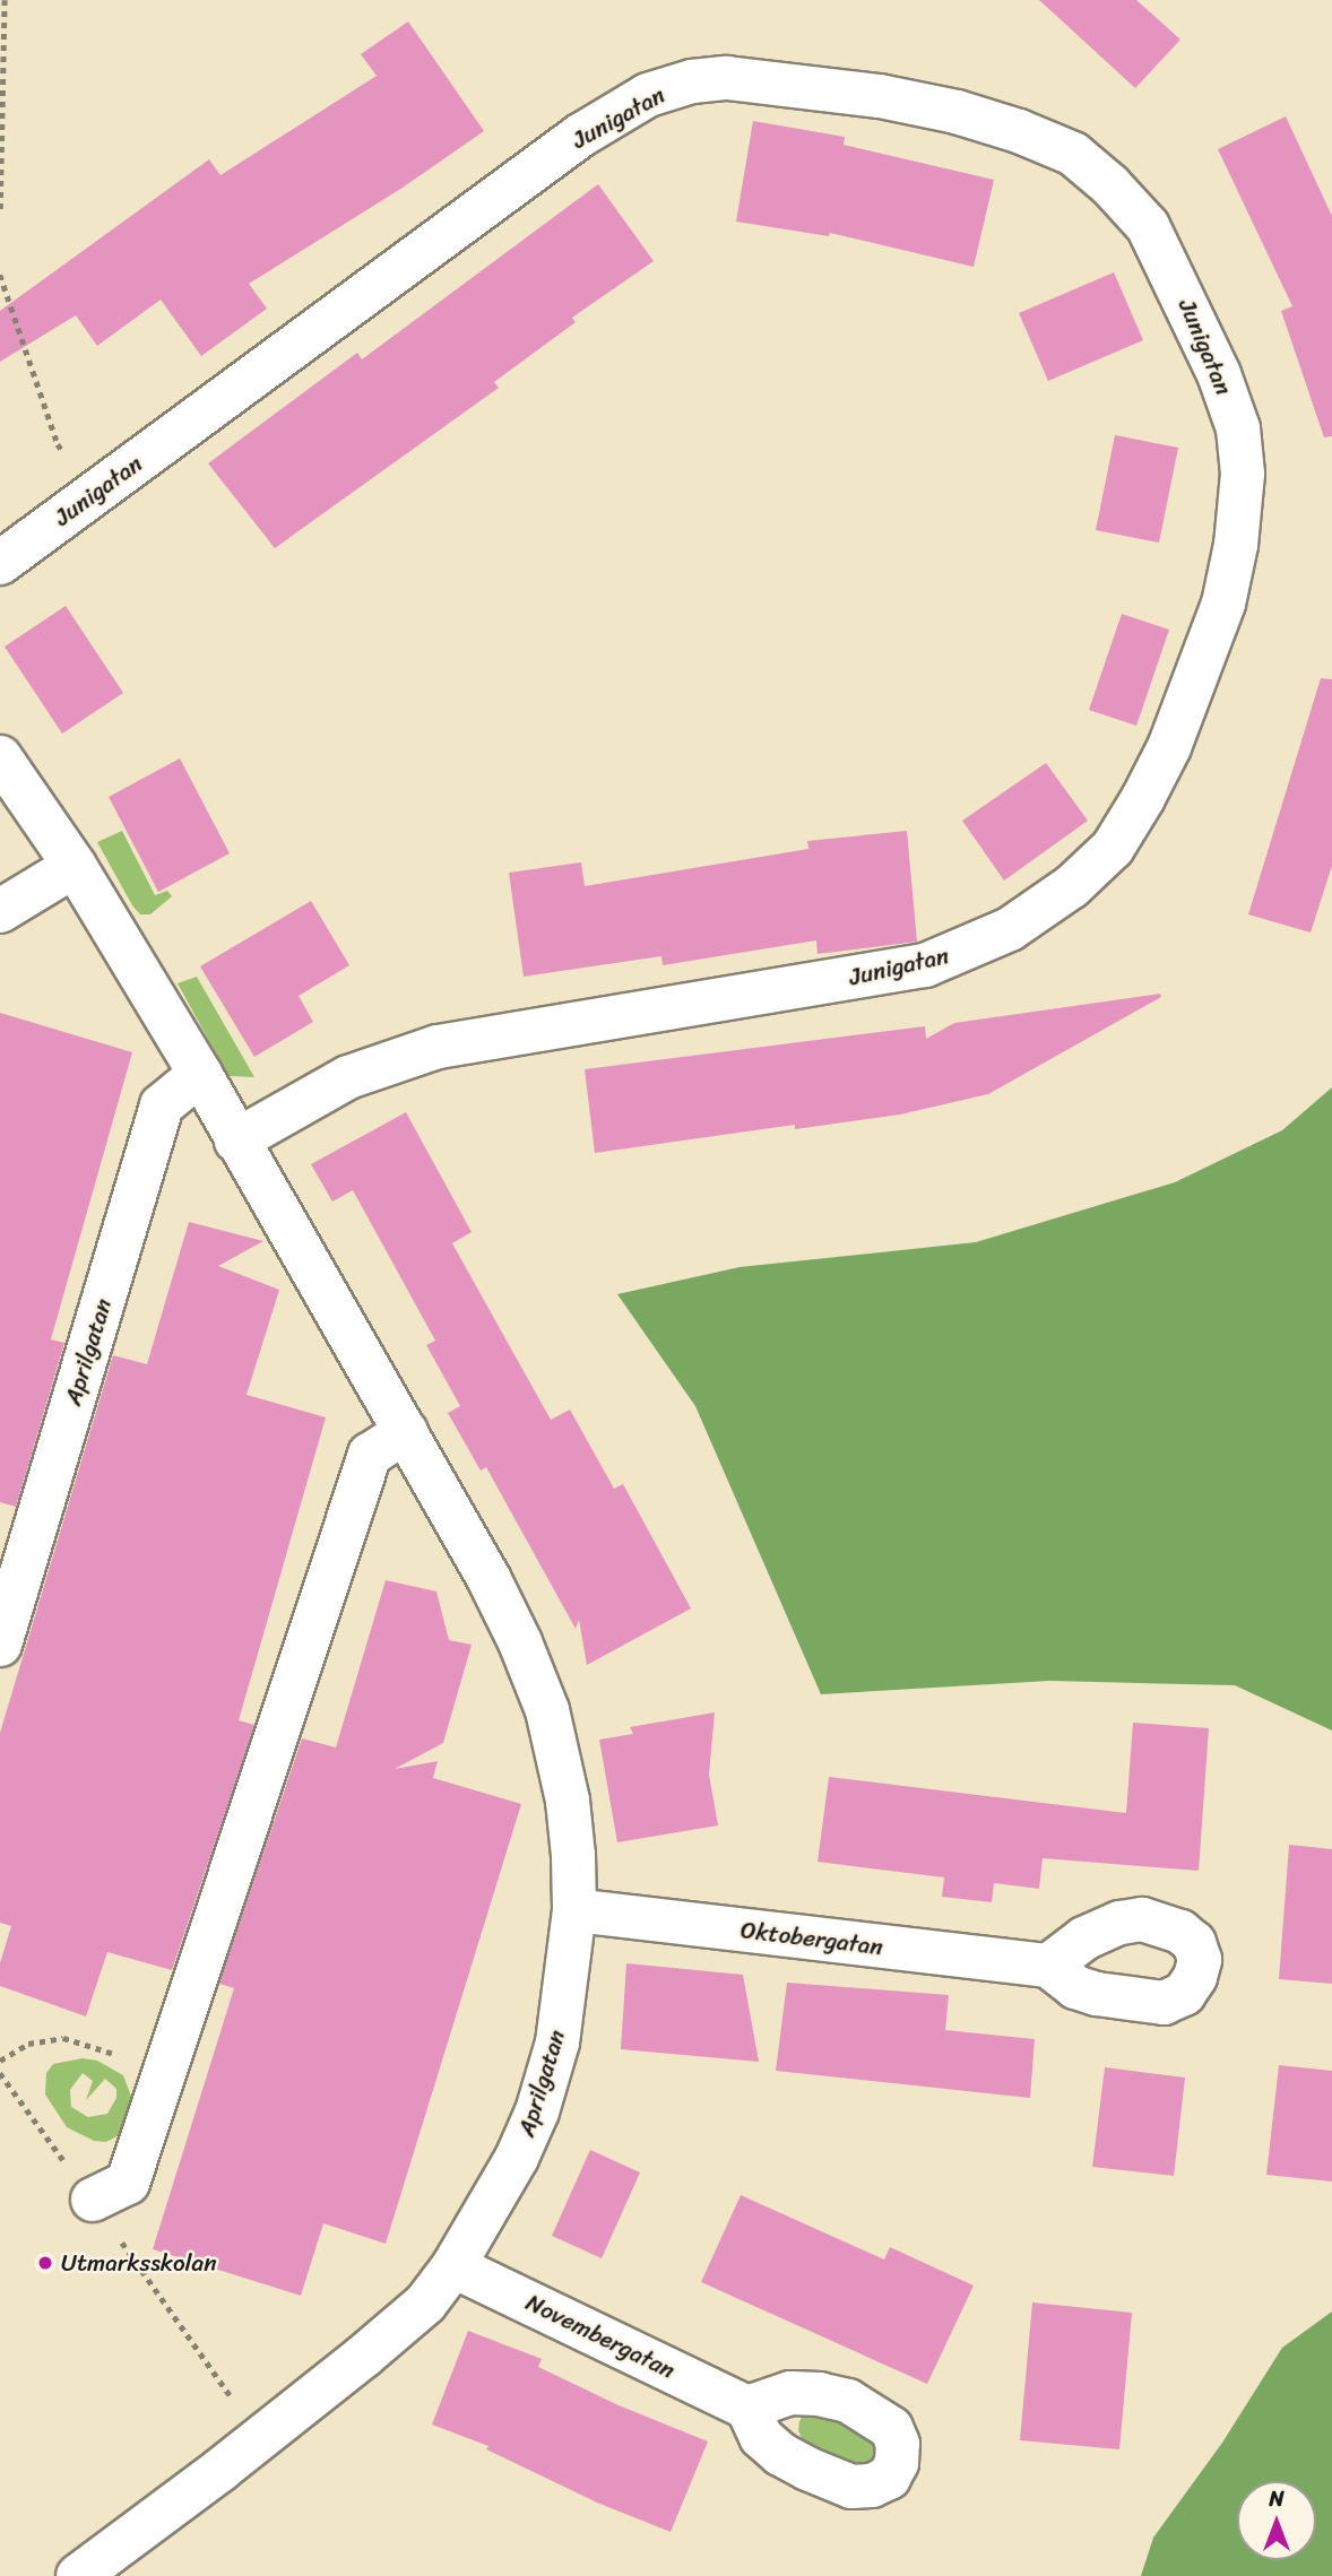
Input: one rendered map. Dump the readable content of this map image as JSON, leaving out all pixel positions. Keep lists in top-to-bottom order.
{
  "streets": {
    "street": [
      "Junigatan",
      "Aprilgatan",
      "Oktobergatan",
      "Novembergatan"
    ]
  },
  "crossings": [
    ["Junigatan", "Aprilgatan"],
    ["Aprilgatan", "Oktobergatan"],
    ["Aprilgatan", "Novembergatan"]
  ],
  "places": ["Utmarksskolan"],
  "north": "top"
}
